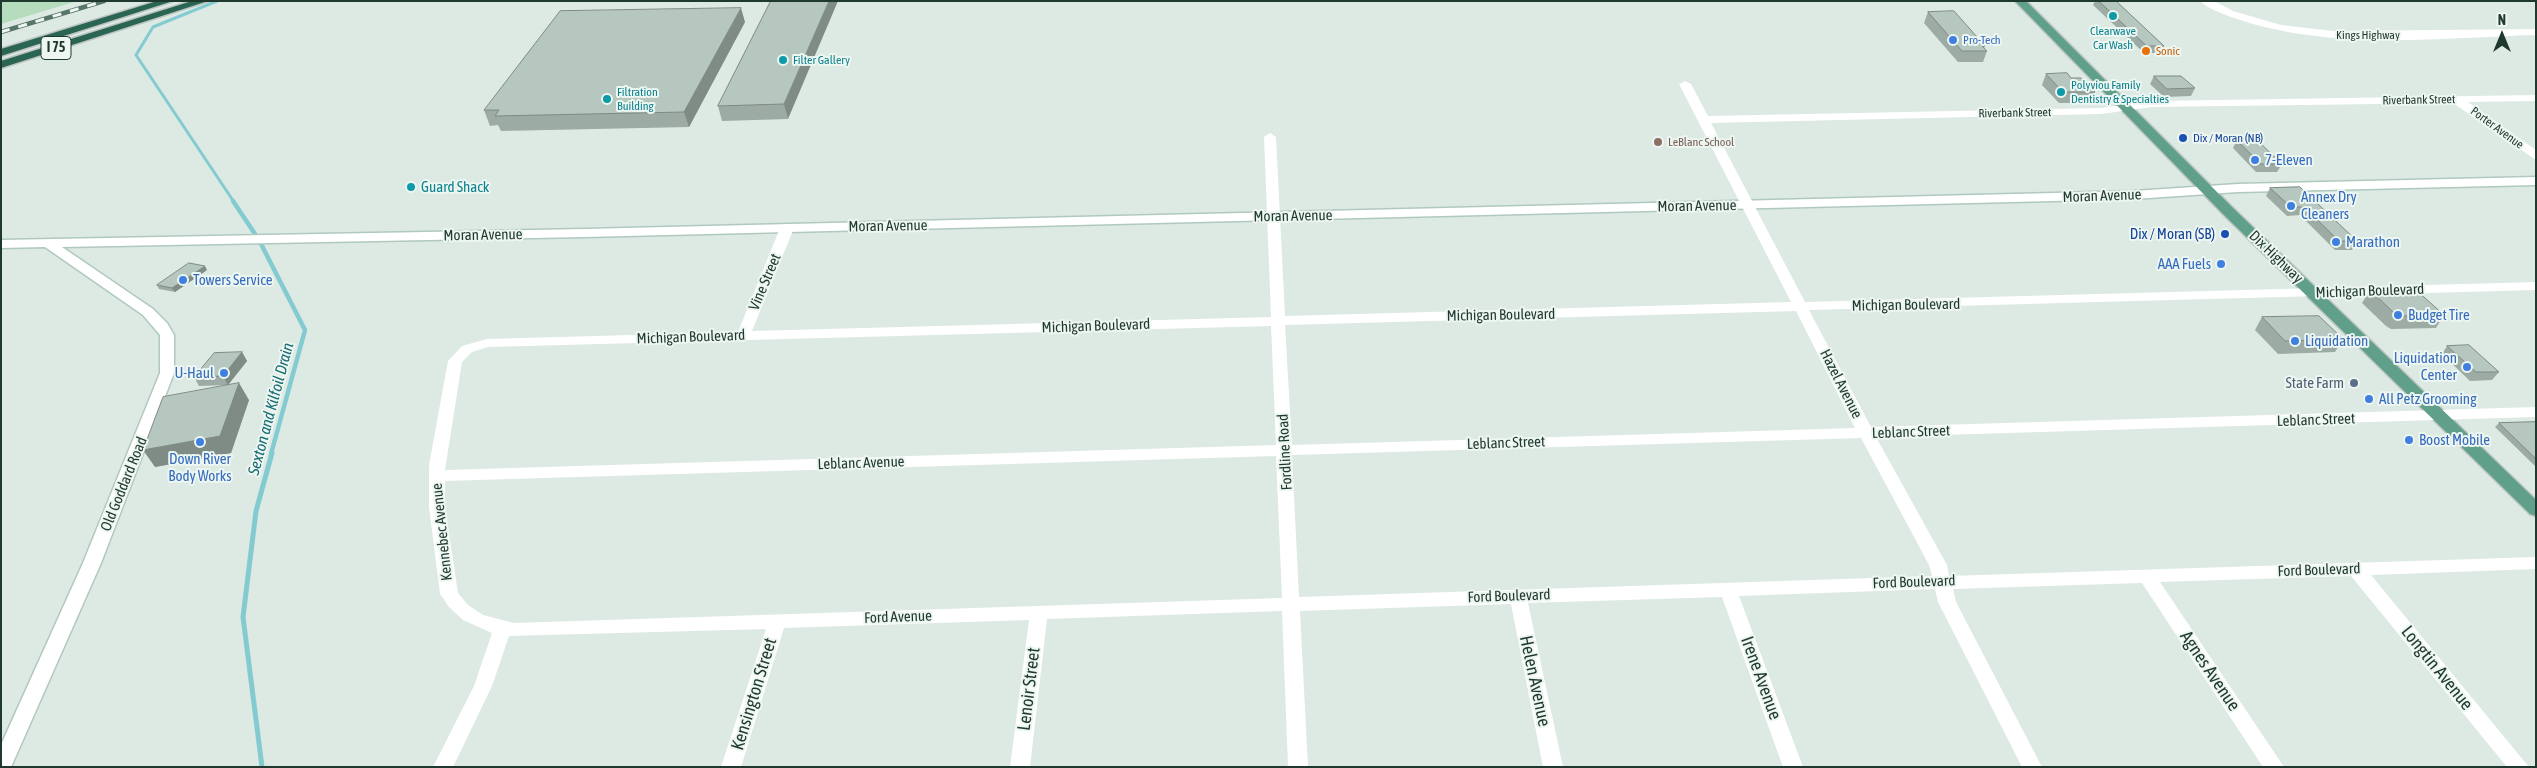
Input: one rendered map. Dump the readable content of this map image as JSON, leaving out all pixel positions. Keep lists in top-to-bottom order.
{
  "streets": {
    "highway": ["I 75"],
    "main road": ["Dix Highway"],
    "street": [
      "Kings Highway",
      "Riverbank Street",
      "Porter Avenue",
      "Moran Avenue",
      "Vine Street",
      "Michigan Boulevard",
      "Hazel Avenue",
      "Leblanc Street",
      "Fordline Road",
      "Leblanc Avenue",
      "Old Goddard Road",
      "Kennebec Avenue",
      "Ford Boulevard",
      "Ford Avenue",
      "Longtin Avenue",
      "Agnes Avenue",
      "Irene Avenue",
      "Helen Avenue",
      "Lenoir Street",
      "Kensington Street"
    ]
  },
  "crossings": [
    ["Riverbank Street", "Porter Avenue"],
    ["Riverbank Street", "Dix Highway"],
    ["Riverbank Street", "Hazel Avenue"],
    ["Moran Avenue", "Dix Highway"],
    ["Moran Avenue", "Vine Street"],
    ["Moran Avenue", "Hazel Avenue"],
    ["Moran Avenue", "Fordline Road"],
    ["Moran Avenue", "Old Goddard Road"],
    ["Dix Highway", "Michigan Boulevard"],
    ["Dix Highway", "Leblanc Street"],
    ["Vine Street", "Michigan Boulevard"],
    ["Michigan Boulevard", "Hazel Avenue"],
    ["Michigan Boulevard", "Fordline Road"],
    ["Michigan Boulevard", "Kennebec Avenue"],
    ["Hazel Avenue", "Leblanc Street"],
    ["Hazel Avenue", "Ford Boulevard"],
    ["Leblanc Street", "Fordline Road"],
    ["Leblanc Street", "Leblanc Avenue"],
    ["Fordline Road", "Leblanc Avenue"],
    ["Fordline Road", "Ford Boulevard"],
    ["Fordline Road", "Ford Avenue"],
    ["Leblanc Avenue", "Kennebec Avenue"],
    ["Kennebec Avenue", "Ford Avenue"],
    ["Ford Boulevard", "Ford Avenue"],
    ["Ford Boulevard", "Longtin Avenue"],
    ["Ford Boulevard", "Agnes Avenue"],
    ["Ford Boulevard", "Irene Avenue"],
    ["Ford Boulevard", "Helen Avenue"],
    ["Ford Avenue", "Lenoir Street"],
    ["Ford Avenue", "Kensington Street"]
  ],
  "water": ["Sexton and Kilfoil Drain"],
  "places": [
    "Clearwave Car Wash",
    "Pro-Tech",
    "Sonic",
    "Filter Gallery",
    "Polyviou Family Dentistry & Specialties",
    "Filtration Building",
    "Dix / Moran (NB)",
    "LeBlanc School",
    "7-Eleven",
    "Guard Shack",
    "Annex Dry Cleaners",
    "Dix / Moran (SB)",
    "Marathon",
    "AAA Fuels",
    "Towers Service",
    "Budget Tire",
    "Liquidation",
    "Liquidation Center",
    "U-Haul",
    "State Farm",
    "All Petz Grooming",
    "Boost Mobile",
    "Down River Body Works"
  ],
  "north": "top"
}
